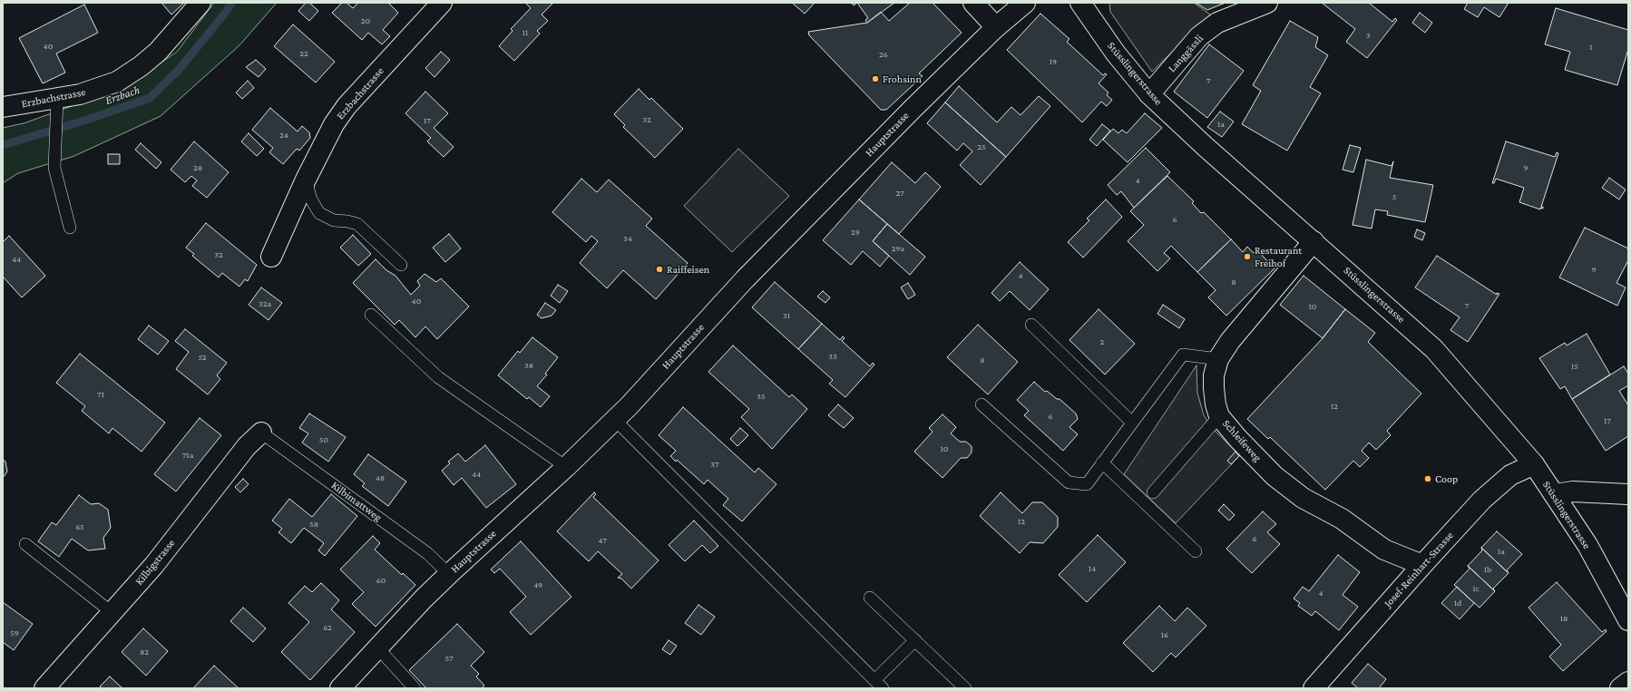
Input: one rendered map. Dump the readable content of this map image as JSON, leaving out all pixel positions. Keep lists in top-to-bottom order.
{
  "streets": {
    "street": [
      "Langgässli",
      "Stüsslingerstrasse",
      "Erzbachstrasse",
      "Hauptstrasse",
      "Schleifeweg",
      "Kilbigstrasse",
      "Josef-Reinhart-Strasse"
    ],
    "lane": ["Kilbimattweg"]
  },
  "crossings": [
    ["Langgässli", "Stüsslingerstrasse"],
    ["Stüsslingerstrasse", "Schleifeweg"],
    ["Stüsslingerstrasse", "Josef-Reinhart-Strasse"],
    ["Hauptstrasse", "Kilbimattweg"],
    ["Schleifeweg", "Josef-Reinhart-Strasse"],
    ["Kilbimattweg", "Kilbigstrasse"]
  ],
  "water": ["Erzbach"],
  "places": [
    "Frohsinn",
    "Restaurant Freihof",
    "Raiffeisen",
    "Coop"
  ],
  "house_numbers": [
    "20",
    "11",
    "3",
    "40",
    "1",
    "22",
    "26",
    "19",
    "7",
    "32",
    "17",
    "1a",
    "24",
    "25",
    "28",
    "9",
    "4",
    "27",
    "5",
    "6",
    "29",
    "34",
    "29a",
    "32",
    "44",
    "9",
    "4",
    "8",
    "40",
    "32a",
    "7",
    "10",
    "31",
    "2",
    "33",
    "52",
    "8",
    "38",
    "15",
    "71",
    "35",
    "12",
    "6",
    "17",
    "50",
    "10",
    "71a",
    "37",
    "44",
    "48",
    "12",
    "58",
    "65",
    "6",
    "47",
    "1a",
    "14",
    "1b",
    "60",
    "49",
    "1c",
    "4",
    "1d",
    "18",
    "62",
    "59",
    "16",
    "82",
    "57"
  ]
}
